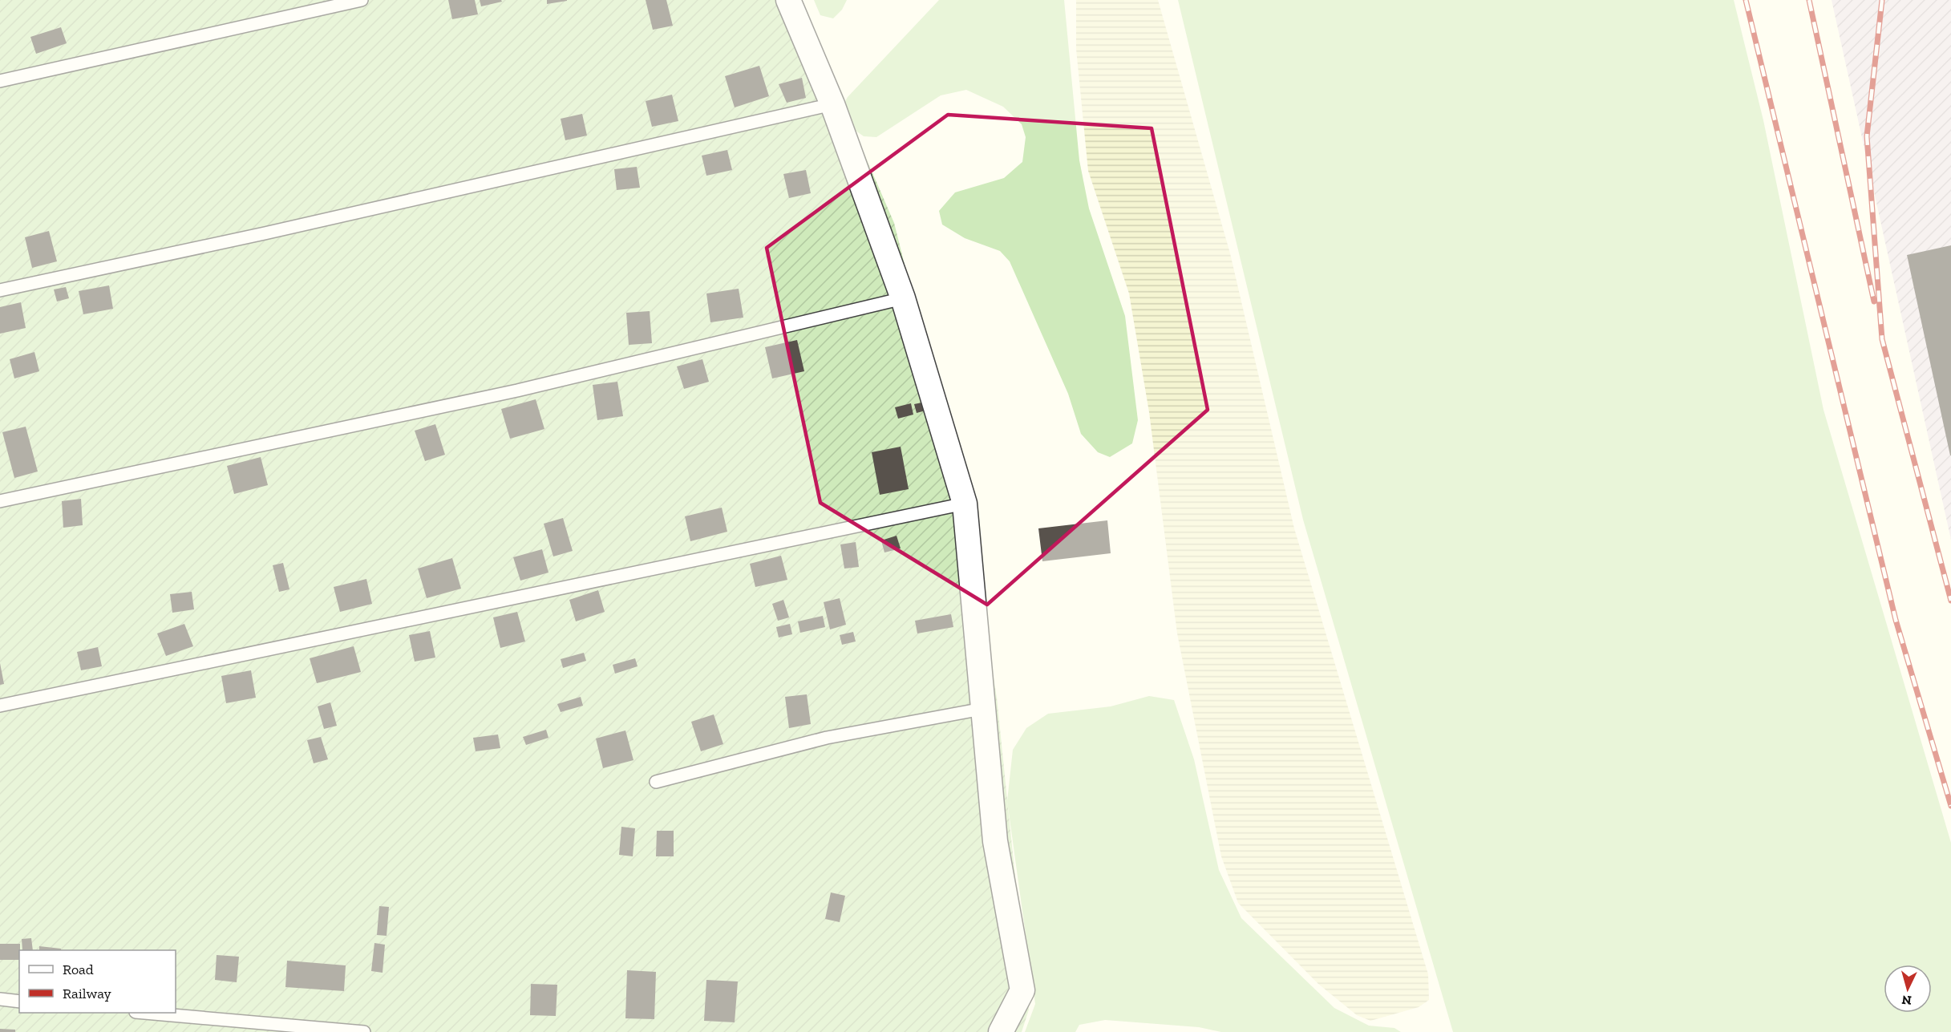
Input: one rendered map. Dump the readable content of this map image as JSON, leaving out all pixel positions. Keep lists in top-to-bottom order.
{
  "legend": ["Road", "Railway"],
  "north": "bottom"
}
